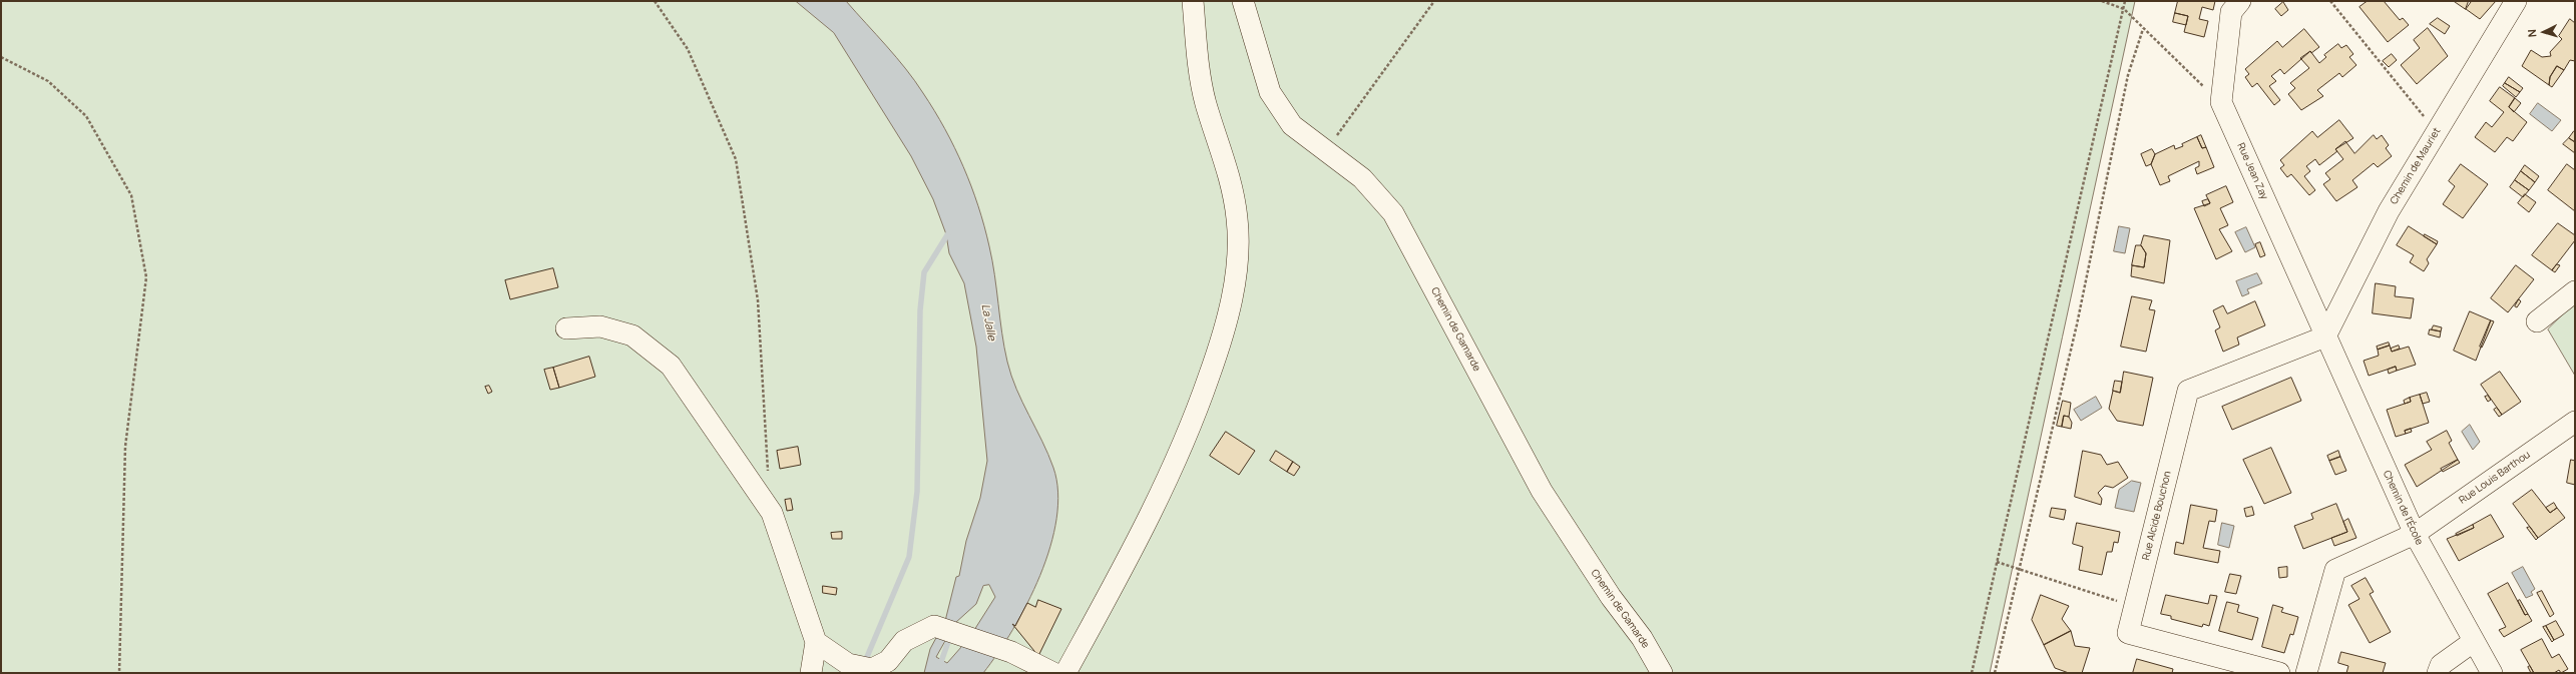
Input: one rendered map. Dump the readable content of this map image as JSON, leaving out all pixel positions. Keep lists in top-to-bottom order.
{
  "streets": {
    "street": [
      "Chemin de Mauriet",
      "Rue Jean Zay",
      "Chemin de Gamarde",
      "Rue Louis Barthou",
      "Chemin de l'École",
      "Rue Alcide Bouchon"
    ]
  },
  "crossings": [
    ["Chemin de Mauriet", "Rue Jean Zay"],
    ["Chemin de Mauriet", "Chemin de l'École"],
    ["Chemin de Mauriet", "Rue Alcide Bouchon"],
    ["Rue Jean Zay", "Chemin de l'École"],
    ["Rue Jean Zay", "Rue Alcide Bouchon"],
    ["Rue Louis Barthou", "Chemin de l'École"],
    ["Chemin de l'École", "Rue Alcide Bouchon"]
  ],
  "water": ["La Jalle"],
  "north": "left"
}
